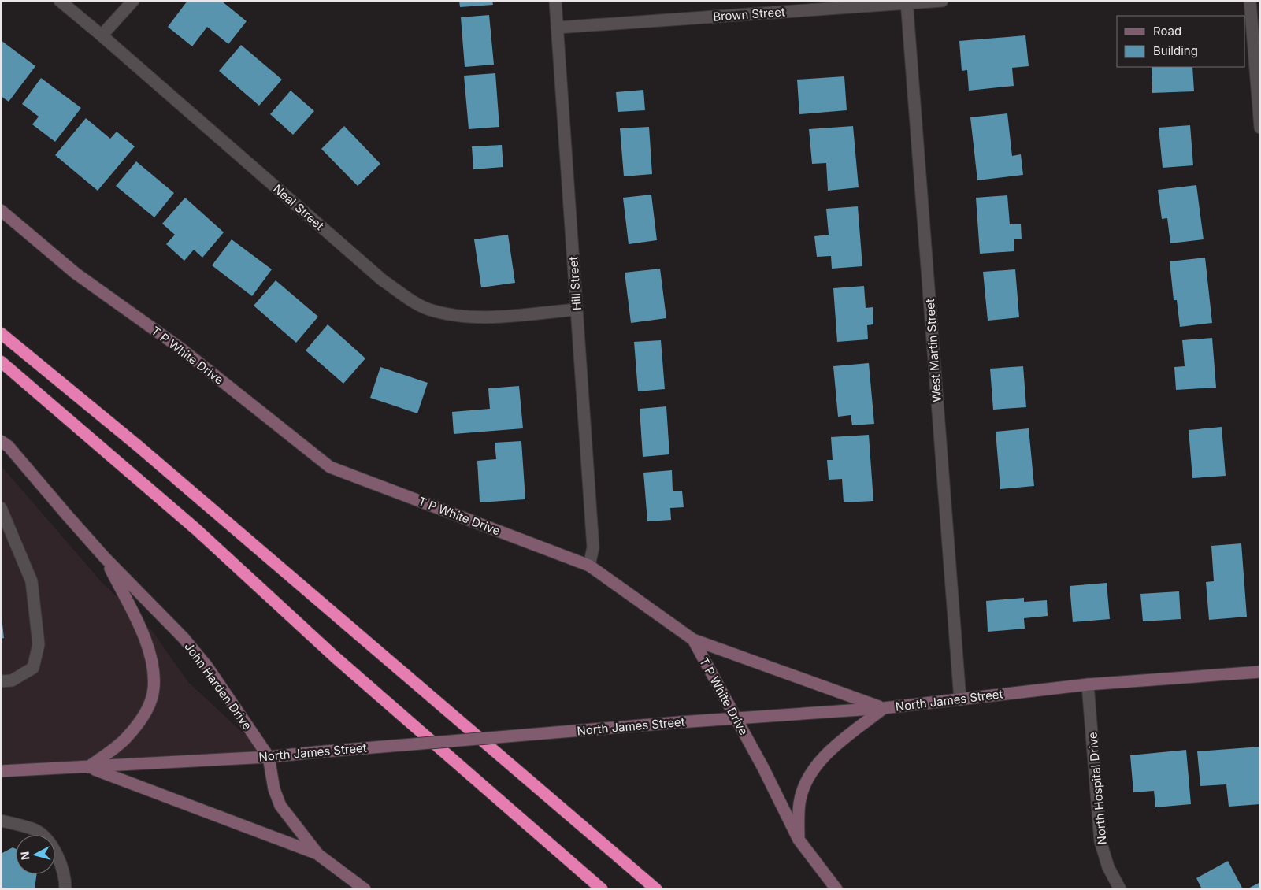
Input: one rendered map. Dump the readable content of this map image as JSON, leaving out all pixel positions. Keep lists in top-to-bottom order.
{
  "streets": {
    "main road": ["T P White Drive", "John Harden Drive", "North James Street"],
    "street": [
      "Brown Street",
      "Neal Street",
      "Hill Street",
      "West Martin Street",
      "North Hospital Drive"
    ]
  },
  "crossings": [
    ["Brown Street", "Hill Street"],
    ["Brown Street", "West Martin Street"],
    ["Neal Street", "Hill Street"],
    ["Hill Street", "T P White Drive"],
    ["West Martin Street", "North James Street"],
    ["T P White Drive", "North James Street"],
    ["John Harden Drive", "North James Street"],
    ["North James Street", "North Hospital Drive"]
  ],
  "legend": ["Road", "Building"],
  "north": "left"
}
